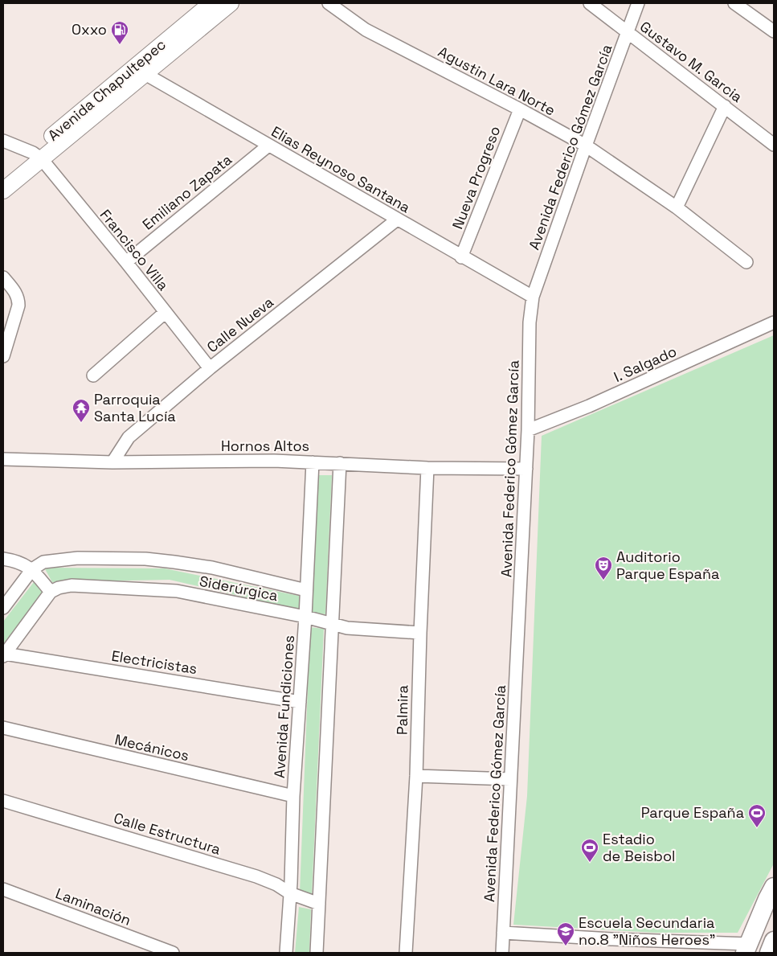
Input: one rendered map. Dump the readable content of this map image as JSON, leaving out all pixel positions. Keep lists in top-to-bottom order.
{
  "streets": {
    "main road": ["Avenida Chapultepec"],
    "street": [
      "Gustavo M. Garcia",
      "Agustin Lara Norte",
      "Avenida Federico Gómez García",
      "Elias Reynoso Santana",
      "Nueva Progreso",
      "Emiliano Zapata",
      "Francisco Villa",
      "Calle Nueva",
      "I. Salgado",
      "Hornos Altos",
      "Siderúrgica",
      "Electricistas",
      "Avenida Fundiciones",
      "Palmira",
      "Mecánicos",
      "Calle Estructura",
      "Laminación"
    ]
  },
  "crossings": [
    ["Gustavo M. Garcia", "Avenida Federico Gómez García"],
    ["Agustin Lara Norte", "Avenida Federico Gómez García"],
    ["Agustin Lara Norte", "Nueva Progreso"],
    ["Avenida Chapultepec", "Elias Reynoso Santana"],
    ["Avenida Chapultepec", "Francisco Villa"],
    ["Avenida Federico Gómez García", "Elias Reynoso Santana"],
    ["Avenida Federico Gómez García", "I. Salgado"],
    ["Avenida Federico Gómez García", "Hornos Altos"],
    ["Elias Reynoso Santana", "Nueva Progreso"],
    ["Elias Reynoso Santana", "Emiliano Zapata"],
    ["Elias Reynoso Santana", "Calle Nueva"],
    ["Emiliano Zapata", "Francisco Villa"],
    ["Francisco Villa", "Calle Nueva"],
    ["Calle Nueva", "Hornos Altos"],
    ["Hornos Altos", "Avenida Fundiciones"],
    ["Hornos Altos", "Palmira"],
    ["Siderúrgica", "Avenida Fundiciones"],
    ["Siderúrgica", "Palmira"],
    ["Electricistas", "Avenida Fundiciones"],
    ["Avenida Fundiciones", "Mecánicos"],
    ["Avenida Fundiciones", "Calle Estructura"]
  ],
  "places": {
    "fuel station": ["Oxxo"],
    "temple": ["Parroquia Santa Lucía"],
    "theatre": ["Auditorio Parque España"],
    "sports": ["Parque España", "Estadio de Beisbol"],
    "school or university": ["Escuela Secundaria no.8 \"Niños Heroes\""]
  }
}
